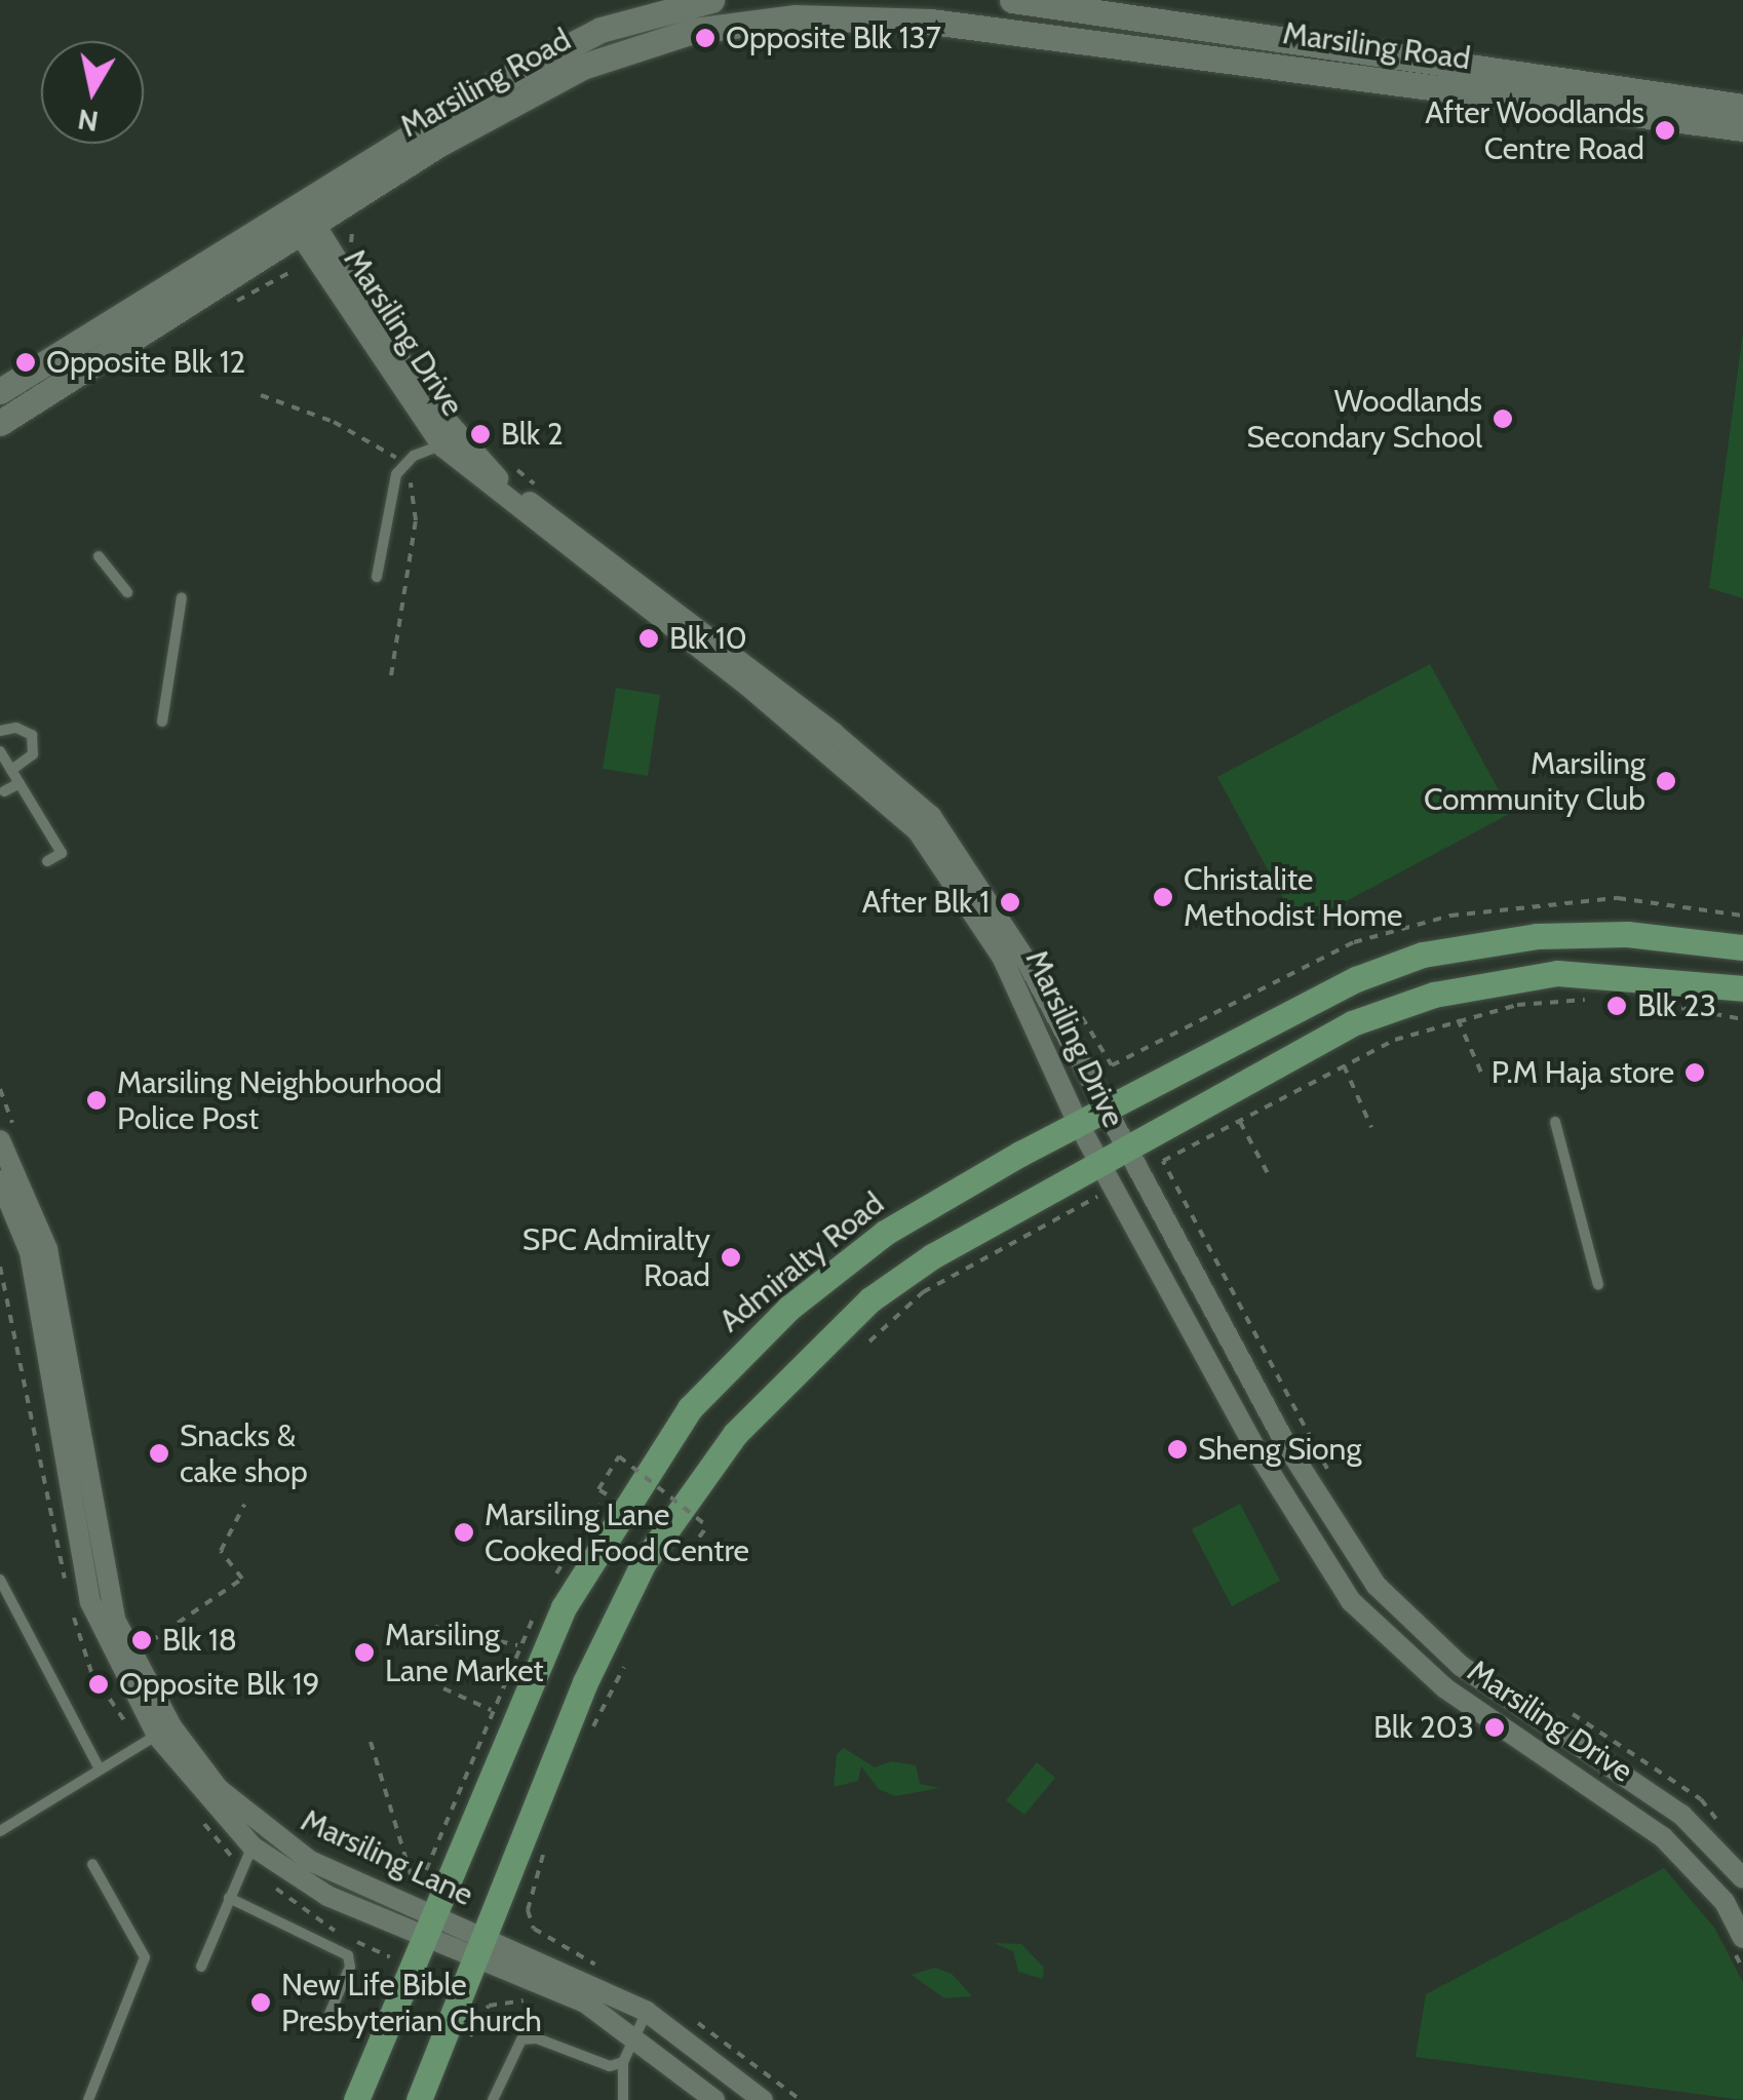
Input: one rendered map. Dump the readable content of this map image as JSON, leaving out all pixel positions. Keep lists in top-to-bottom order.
{
  "streets": {
    "main road": ["Admiralty Road"],
    "street": ["Marsiling Road", "Marsiling Drive", "Marsiling Lane"]
  },
  "crossings": [
    ["Marsiling Road", "Marsiling Drive"],
    ["Marsiling Drive", "Admiralty Road"],
    ["Admiralty Road", "Marsiling Lane"]
  ],
  "places": [
    "Opposite Blk 137",
    "After Woodlands Centre Road",
    "Opposite Blk 12",
    "Woodlands Secondary School",
    "Blk 2",
    "Blk 10",
    "Marsiling Community Club",
    "Christalite Methodist Home",
    "After Blk 1",
    "Blk 23",
    "P.M Haja store",
    "Marsiling Neighbourhood Police Post",
    "SPC Admiralty Road",
    "Sheng Siong",
    "Snacks & cake shop",
    "Marsiling Lane Cooked Food Centre",
    "Blk 18",
    "Marsiling Lane Market",
    "Opposite Blk 19",
    "Blk 203",
    "New Life Bible Presbyterian Church"
  ],
  "north": "bottom"
}
